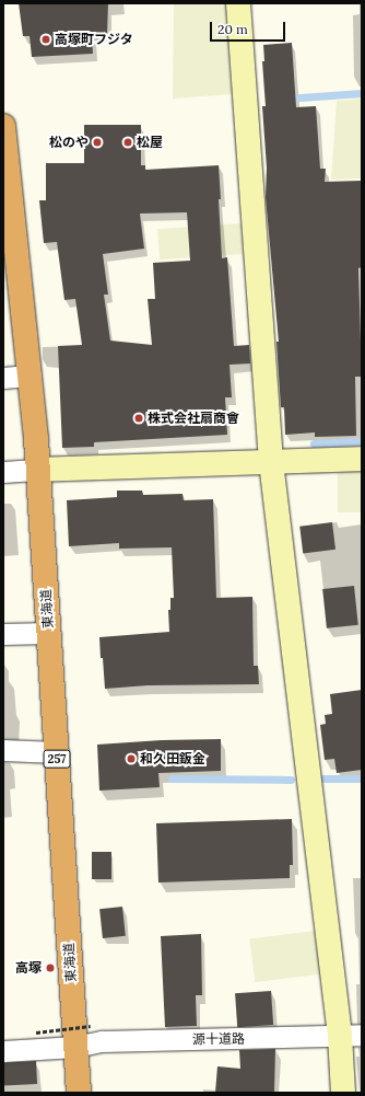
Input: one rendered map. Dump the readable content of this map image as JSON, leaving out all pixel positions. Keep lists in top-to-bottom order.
{
  "streets": {
    "highway": ["東海道", "257"],
    "street": ["源十道路"]
  },
  "crossings": [
    ["東海道", "源十道路"]
  ],
  "places": [
    "高塚町フジタ",
    "松のや",
    "松屋",
    "株式会社扇商會",
    "和久田鈑金",
    "高塚"
  ],
  "scale_bar": "20 m"
}
